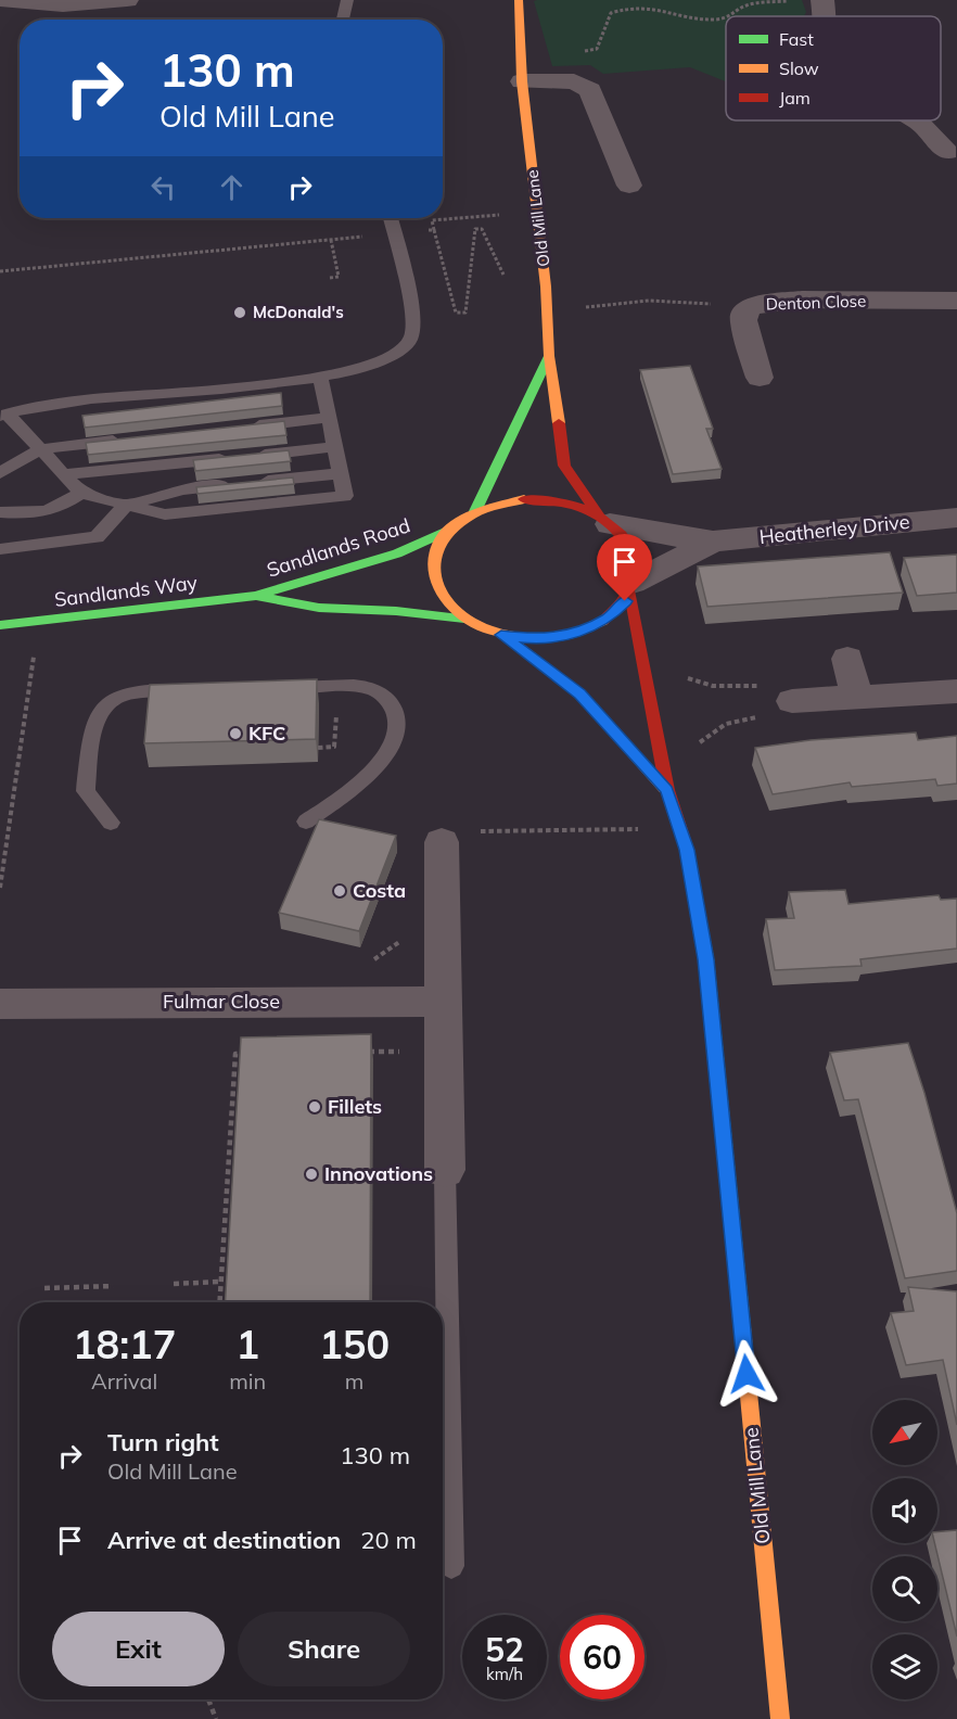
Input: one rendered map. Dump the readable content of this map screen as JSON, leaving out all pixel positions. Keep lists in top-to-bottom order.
{
  "streets": {
    "main road": ["Old Mill Lane", "Sandlands Road", "Sandlands Way"],
    "street": ["Denton Close", "Heatherley Drive", "Fulmar Close"]
  },
  "crossings": [
    ["Old Mill Lane", "Heatherley Drive"],
    ["Old Mill Lane", "Sandlands Road"],
    ["Heatherley Drive", "Sandlands Road"],
    ["Sandlands Road", "Sandlands Way"]
  ],
  "places": [
    "McDonald's",
    "KFC",
    "Costa",
    "Fillets",
    "Innovations"
  ],
  "legend": ["Fast", "Slow", "Jam"],
  "north": "bottom left",
  "page": {
    "turn": ["130 m", "Old Mill Lane"],
    "eta": [
      "18:17",
      "Arrival",
      "1",
      "min",
      "150",
      "m"
    ],
    "list": [
      {
        "name": "Turn right",
        "note": "Old Mill Lane",
        "value": "130 m"
      },
      {
        "name": "Arrive at destination",
        "value": "20 m"
      }
    ],
    "buttons": ["Exit", "Share"],
    "speed": "52 km/h",
    "limit": "60"
  }
}
